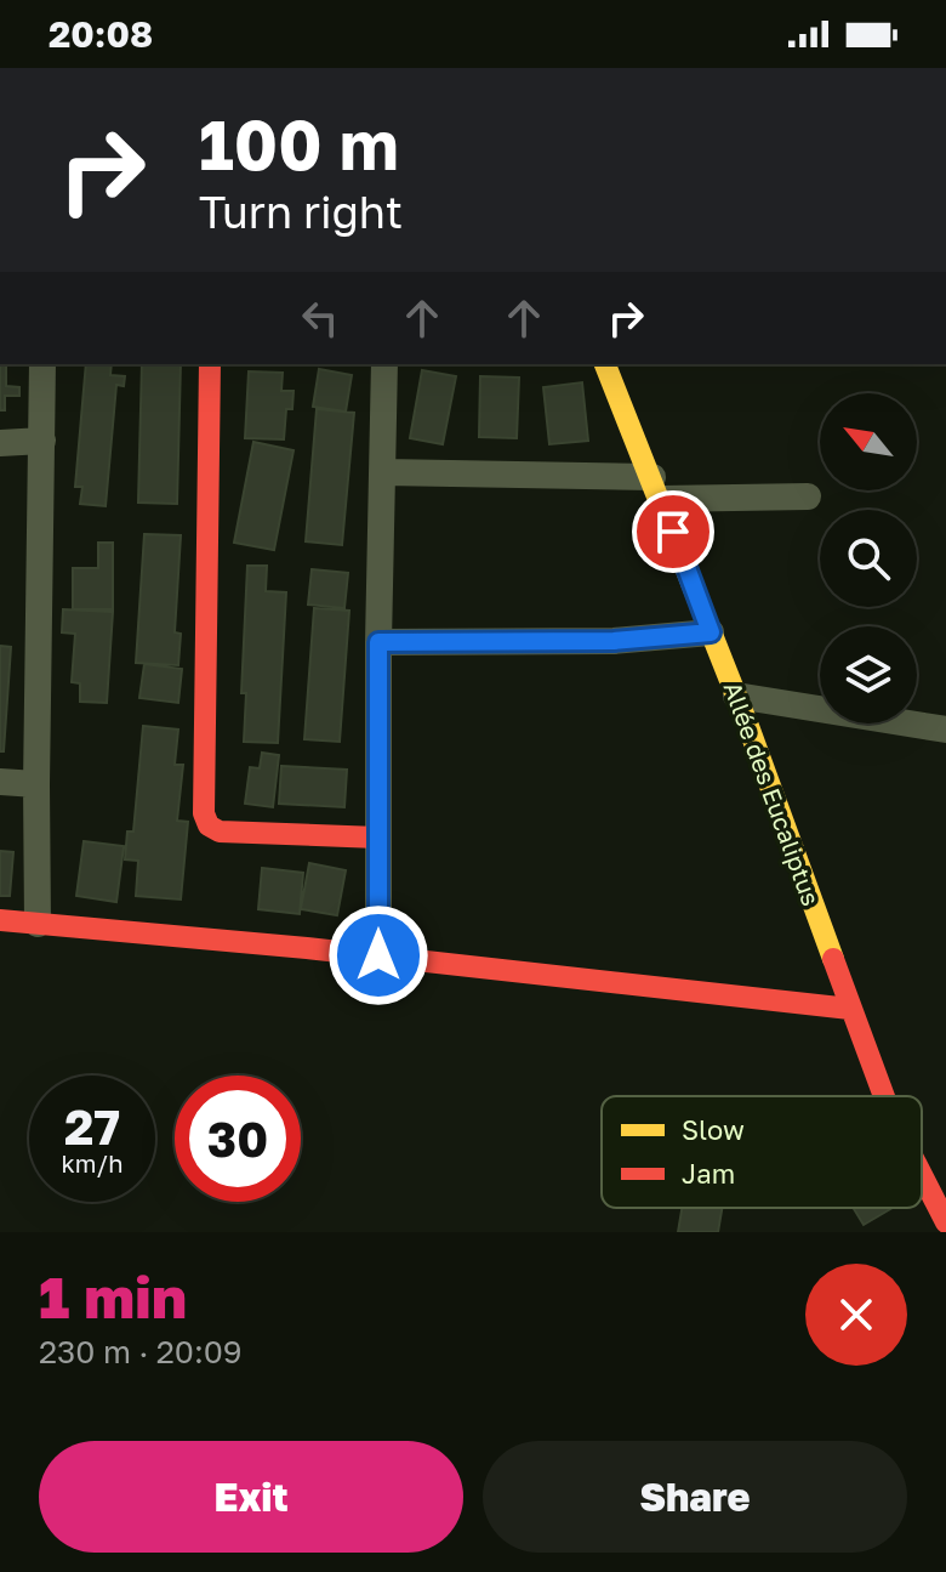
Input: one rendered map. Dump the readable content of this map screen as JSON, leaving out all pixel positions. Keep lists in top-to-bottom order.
{
  "streets": {
    "street": ["Allée des Eucaliptus"]
  },
  "legend": ["Slow", "Jam"],
  "north": "top left",
  "page": {
    "status": "20:08",
    "turn": ["100 m", "Turn right"],
    "speed": "27 km/h",
    "limit": "30",
    "heading": ["1 min", "230 m · 20:09"],
    "buttons": ["Exit", "Share"]
  }
}
